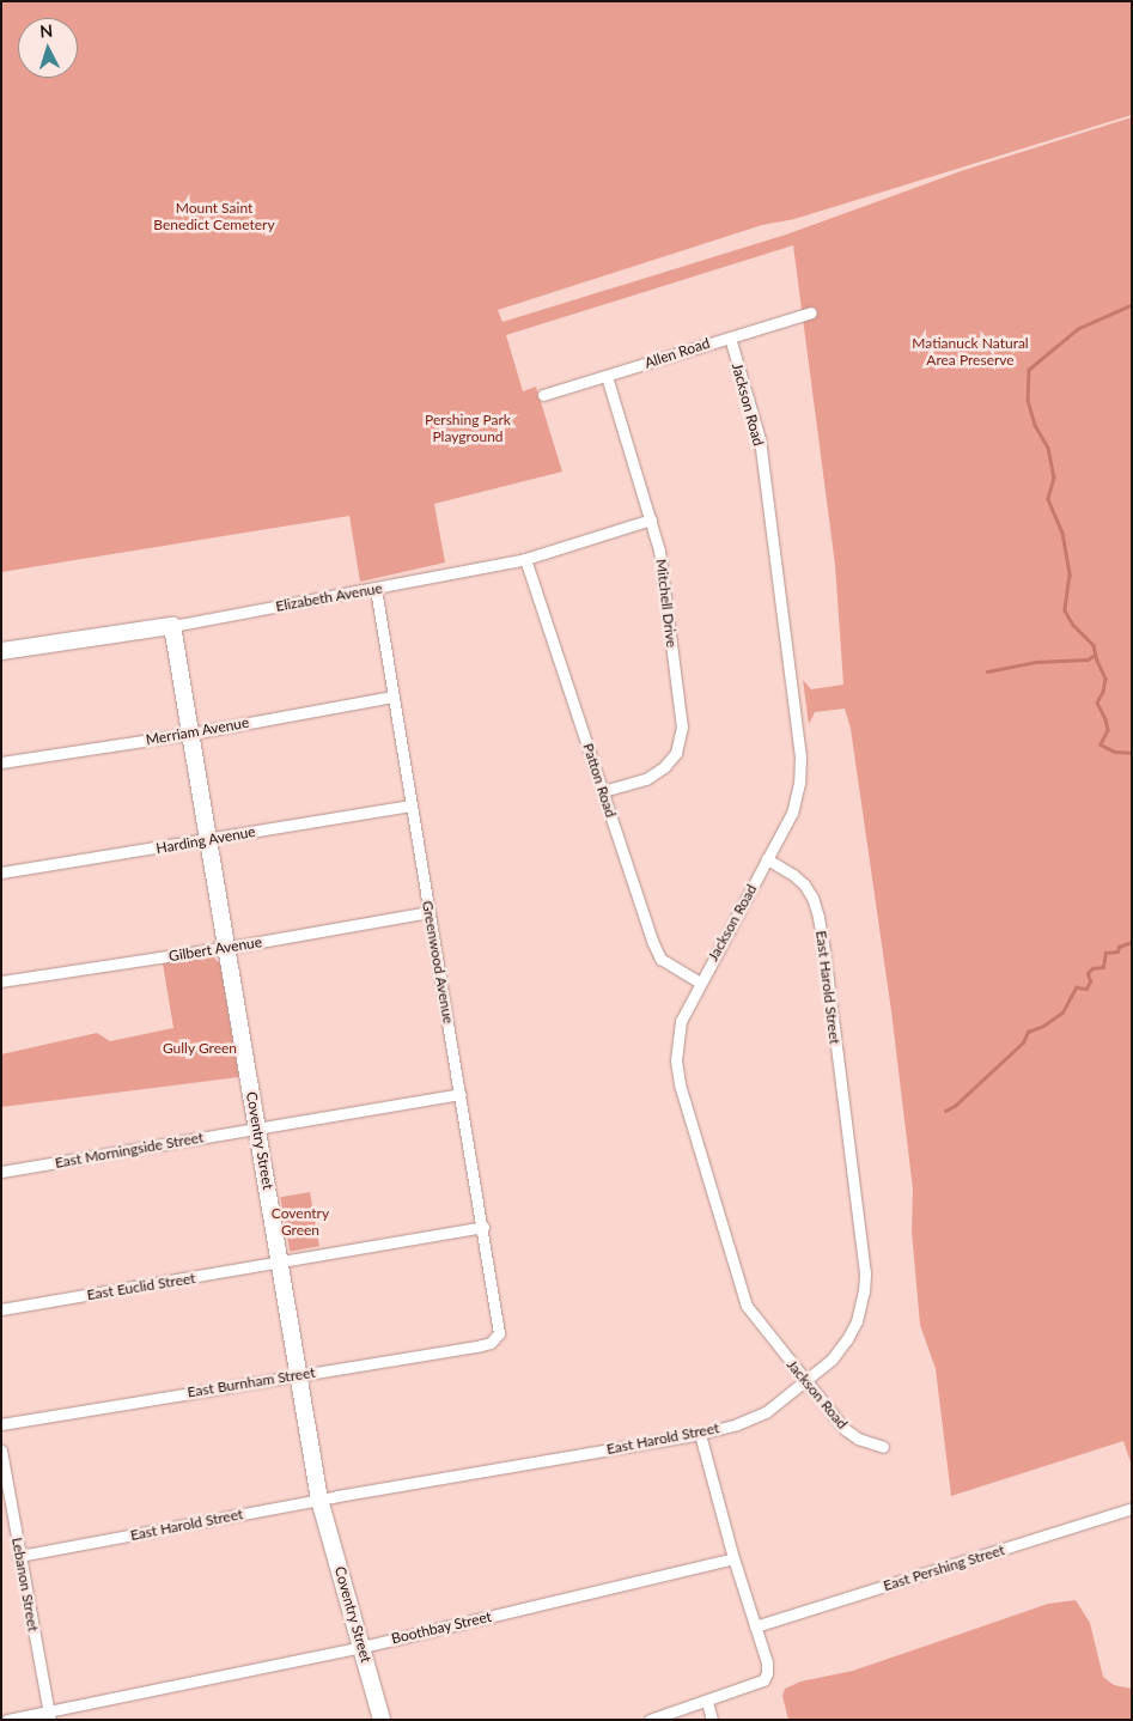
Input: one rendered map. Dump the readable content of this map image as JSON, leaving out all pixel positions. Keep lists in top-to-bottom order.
{
  "streets": {
    "street": [
      "Allen Road",
      "Jackson Road",
      "Elizabeth Avenue",
      "Mitchell Drive",
      "Merriam Avenue",
      "Patton Road",
      "Harding Avenue",
      "Gilbert Avenue",
      "Greenwood Avenue",
      "East Harold Street",
      "Coventry Street",
      "East Morningside Street",
      "East Euclid Street",
      "East Burnham Street",
      "East Pershing Street",
      "Lebanon Street",
      "Boothbay Street"
    ]
  },
  "crossings": [
    ["Allen Road", "Jackson Road"],
    ["Allen Road", "Mitchell Drive"],
    ["Jackson Road", "Patton Road"],
    ["Jackson Road", "East Harold Street"],
    ["Elizabeth Avenue", "Mitchell Drive"],
    ["Elizabeth Avenue", "Patton Road"],
    ["Elizabeth Avenue", "Greenwood Avenue"],
    ["Elizabeth Avenue", "Coventry Street"],
    ["Mitchell Drive", "Patton Road"],
    ["Merriam Avenue", "Greenwood Avenue"],
    ["Merriam Avenue", "Coventry Street"],
    ["Harding Avenue", "Greenwood Avenue"],
    ["Harding Avenue", "Coventry Street"],
    ["Gilbert Avenue", "Greenwood Avenue"],
    ["Gilbert Avenue", "Coventry Street"],
    ["Greenwood Avenue", "East Morningside Street"],
    ["Greenwood Avenue", "East Euclid Street"],
    ["Greenwood Avenue", "East Burnham Street"],
    ["East Harold Street", "Coventry Street"],
    ["East Harold Street", "Lebanon Street"],
    ["Coventry Street", "East Morningside Street"],
    ["Coventry Street", "East Euclid Street"],
    ["Coventry Street", "East Burnham Street"],
    ["Coventry Street", "Boothbay Street"],
    ["Lebanon Street", "Boothbay Street"]
  ],
  "parks": [
    "Mount Saint Benedict Cemetery",
    "Matianuck Natural Area Preserve",
    "Pershing Park Playground",
    "Gully Green",
    "Coventry Green"
  ],
  "north": "top"
}
